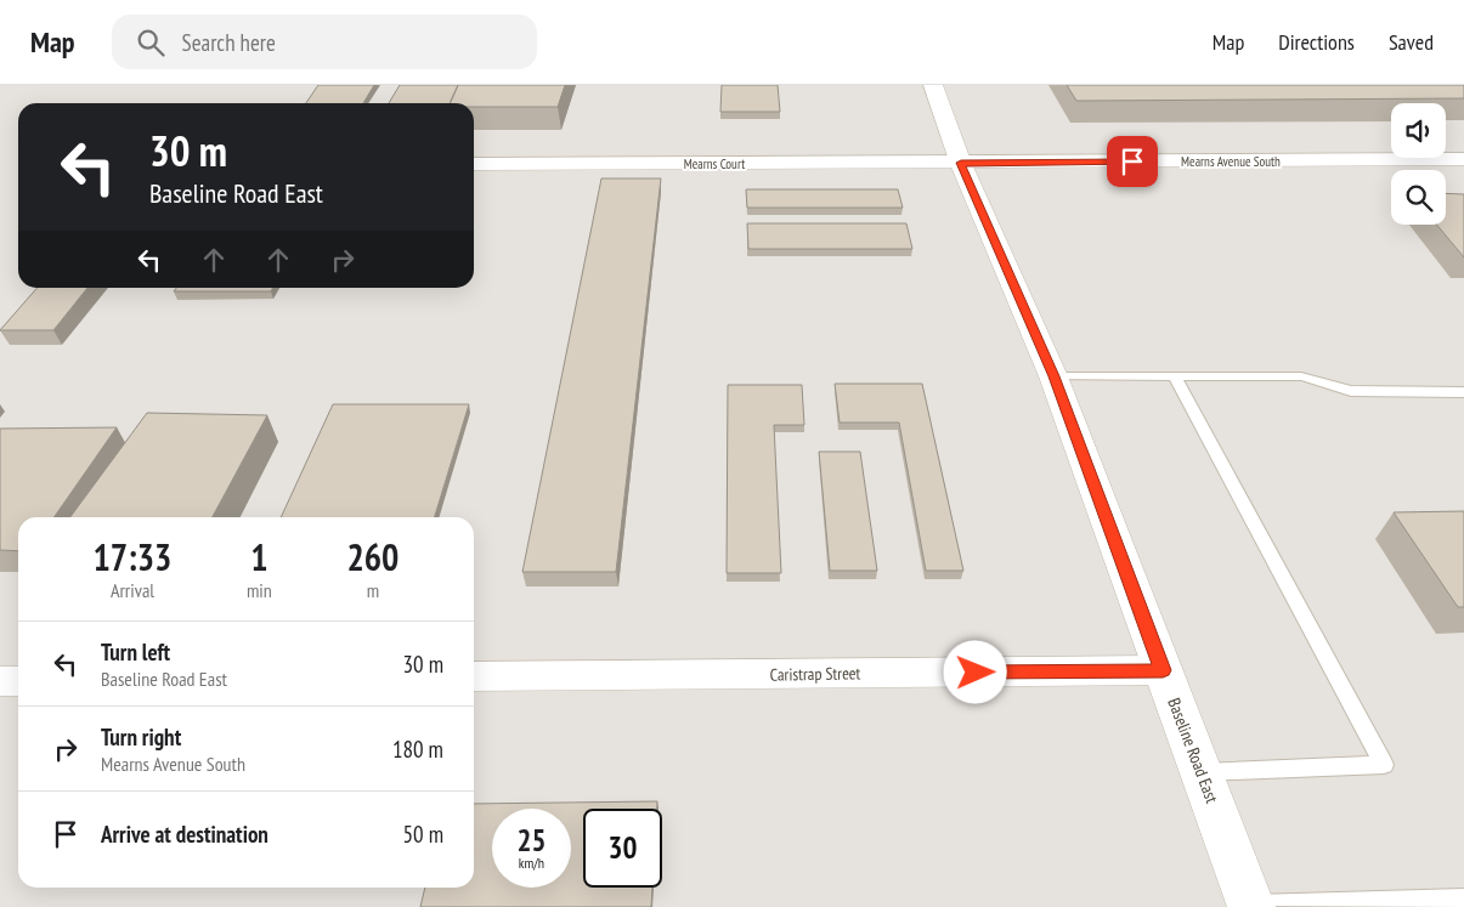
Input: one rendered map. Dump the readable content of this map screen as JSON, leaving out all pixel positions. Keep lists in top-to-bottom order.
{
  "streets": {
    "street": [
      "Mearns Avenue South",
      "Mearns Court",
      "Caristrap Street",
      "Baseline Road East"
    ]
  },
  "crossings": [
    ["Mearns Avenue South", "Mearns Court"],
    ["Mearns Avenue South", "Baseline Road East"],
    ["Mearns Court", "Baseline Road East"],
    ["Caristrap Street", "Baseline Road East"]
  ],
  "page": {
    "header": "Map",
    "search": "Search here",
    "nav": ["Map", "Directions", "Saved"],
    "turn": ["30 m", "Baseline Road East"],
    "eta": [
      "17:33",
      "Arrival",
      "1",
      "min",
      "260",
      "m"
    ],
    "list": [
      {
        "name": "Turn left",
        "note": "Baseline Road East",
        "value": "30 m"
      },
      {
        "name": "Turn right",
        "note": "Mearns Avenue South",
        "value": "180 m"
      },
      {
        "name": "Arrive at destination",
        "value": "50 m"
      }
    ],
    "speed": "25 km/h",
    "limit": "30"
  }
}
